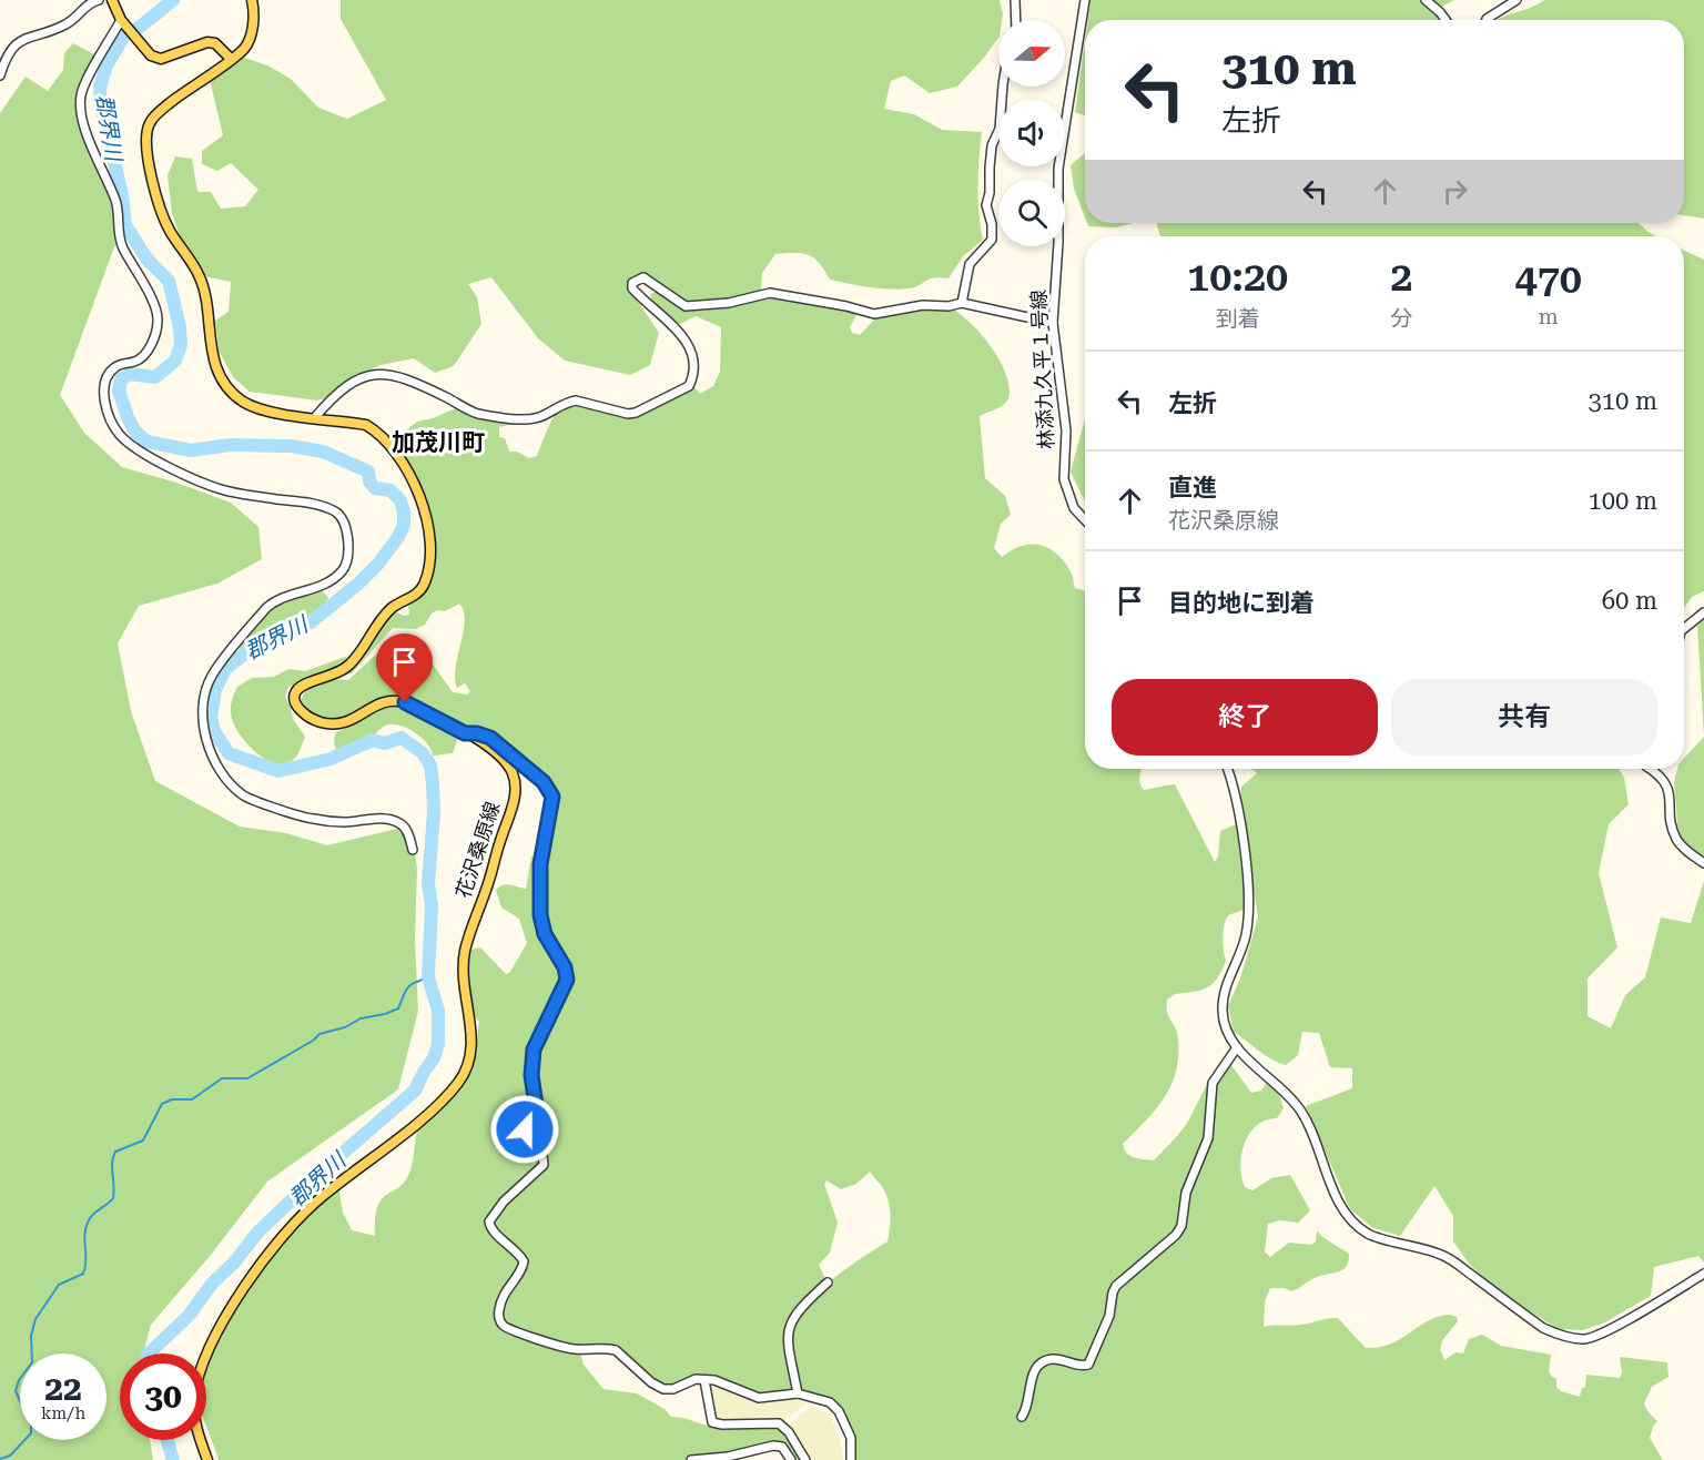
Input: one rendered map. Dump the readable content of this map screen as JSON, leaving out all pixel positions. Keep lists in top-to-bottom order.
{
  "streets": {
    "main road": ["花沢桑原線"],
    "street": ["林添九久平１号線"]
  },
  "districts": ["加茂川町"],
  "water": ["郡界川"],
  "north": "right",
  "page": {
    "turn": ["310 m", "左折"],
    "eta": [
      "10:20",
      "到着",
      "2",
      "分",
      "470",
      "m"
    ],
    "list": [
      {
        "name": "左折",
        "value": "310 m"
      },
      {
        "name": "直進",
        "note": "花沢桑原線",
        "value": "100 m"
      },
      {
        "name": "目的地に到着",
        "value": "60 m"
      }
    ],
    "buttons": ["終了", "共有"],
    "speed": "22 km/h",
    "limit": "30"
  }
}
